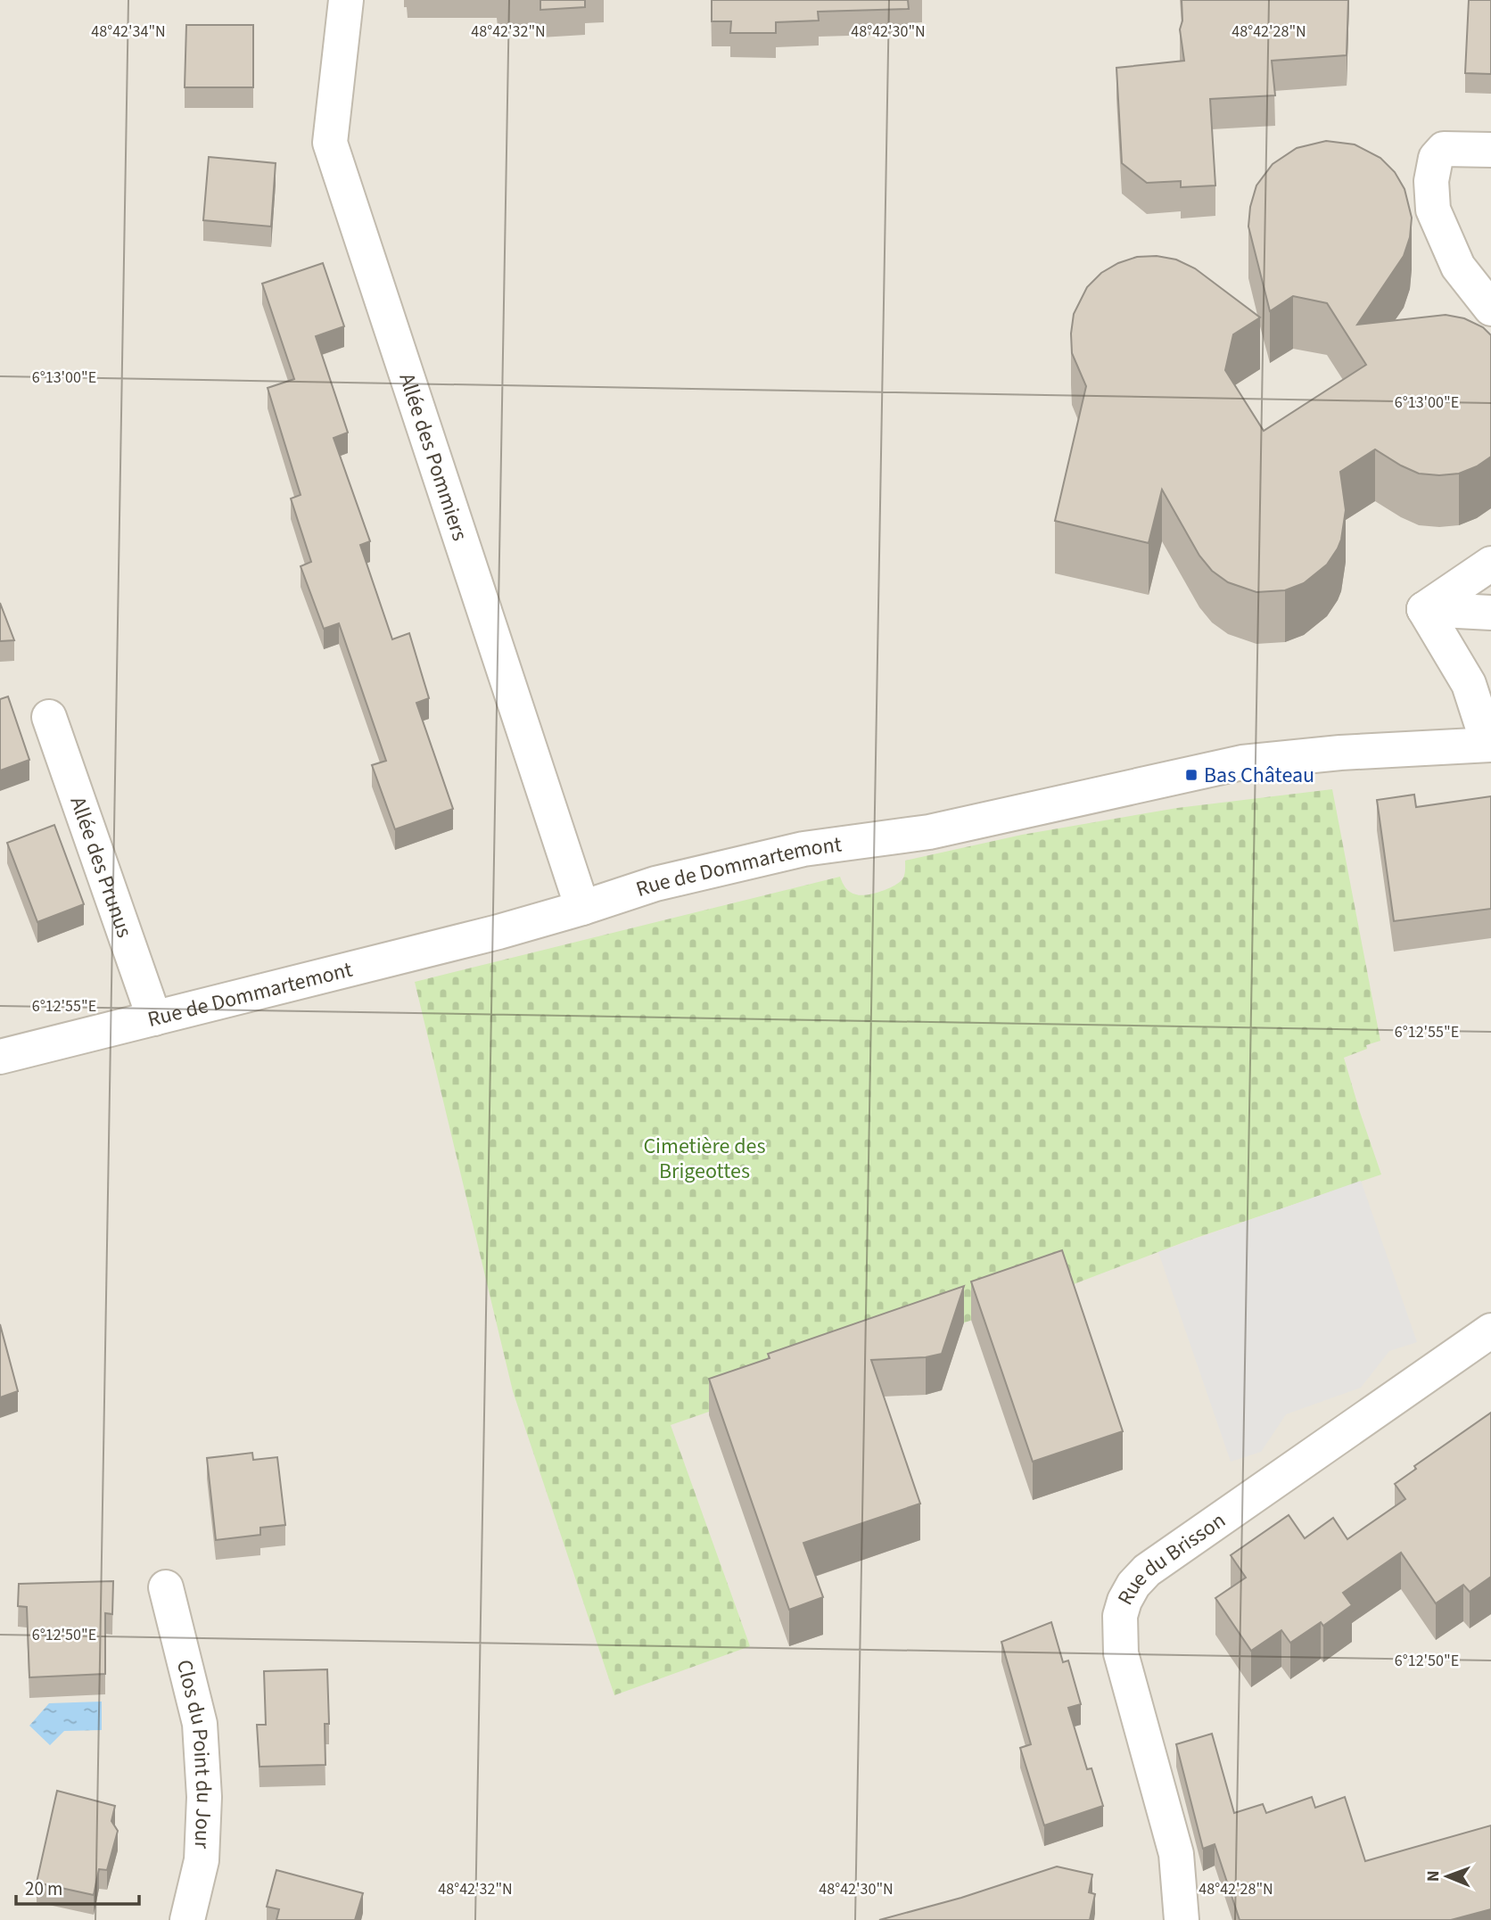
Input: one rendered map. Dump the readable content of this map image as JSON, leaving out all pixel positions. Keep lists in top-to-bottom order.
{
  "streets": {
    "street": [
      "Allée des Pommiers",
      "Allée des Prunus",
      "Rue de Dommartemont",
      "Rue du Brisson",
      "Clos du Point du Jour"
    ]
  },
  "crossings": [
    ["Allée des Pommiers", "Rue de Dommartemont"],
    ["Allée des Prunus", "Rue de Dommartemont"]
  ],
  "parks": ["Cimetière des Brigeottes"],
  "places": {
    "transit": ["Bas Château"]
  },
  "scale_bar": "20 m",
  "north": "left",
  "coordinates": [
    "48°42'34\"N",
    "48°42'32\"N",
    "48°42'30\"N",
    "48°42'28\"N",
    "6°13'00\"E",
    "6°12'55\"E",
    "6°12'50\"E"
  ]
}
